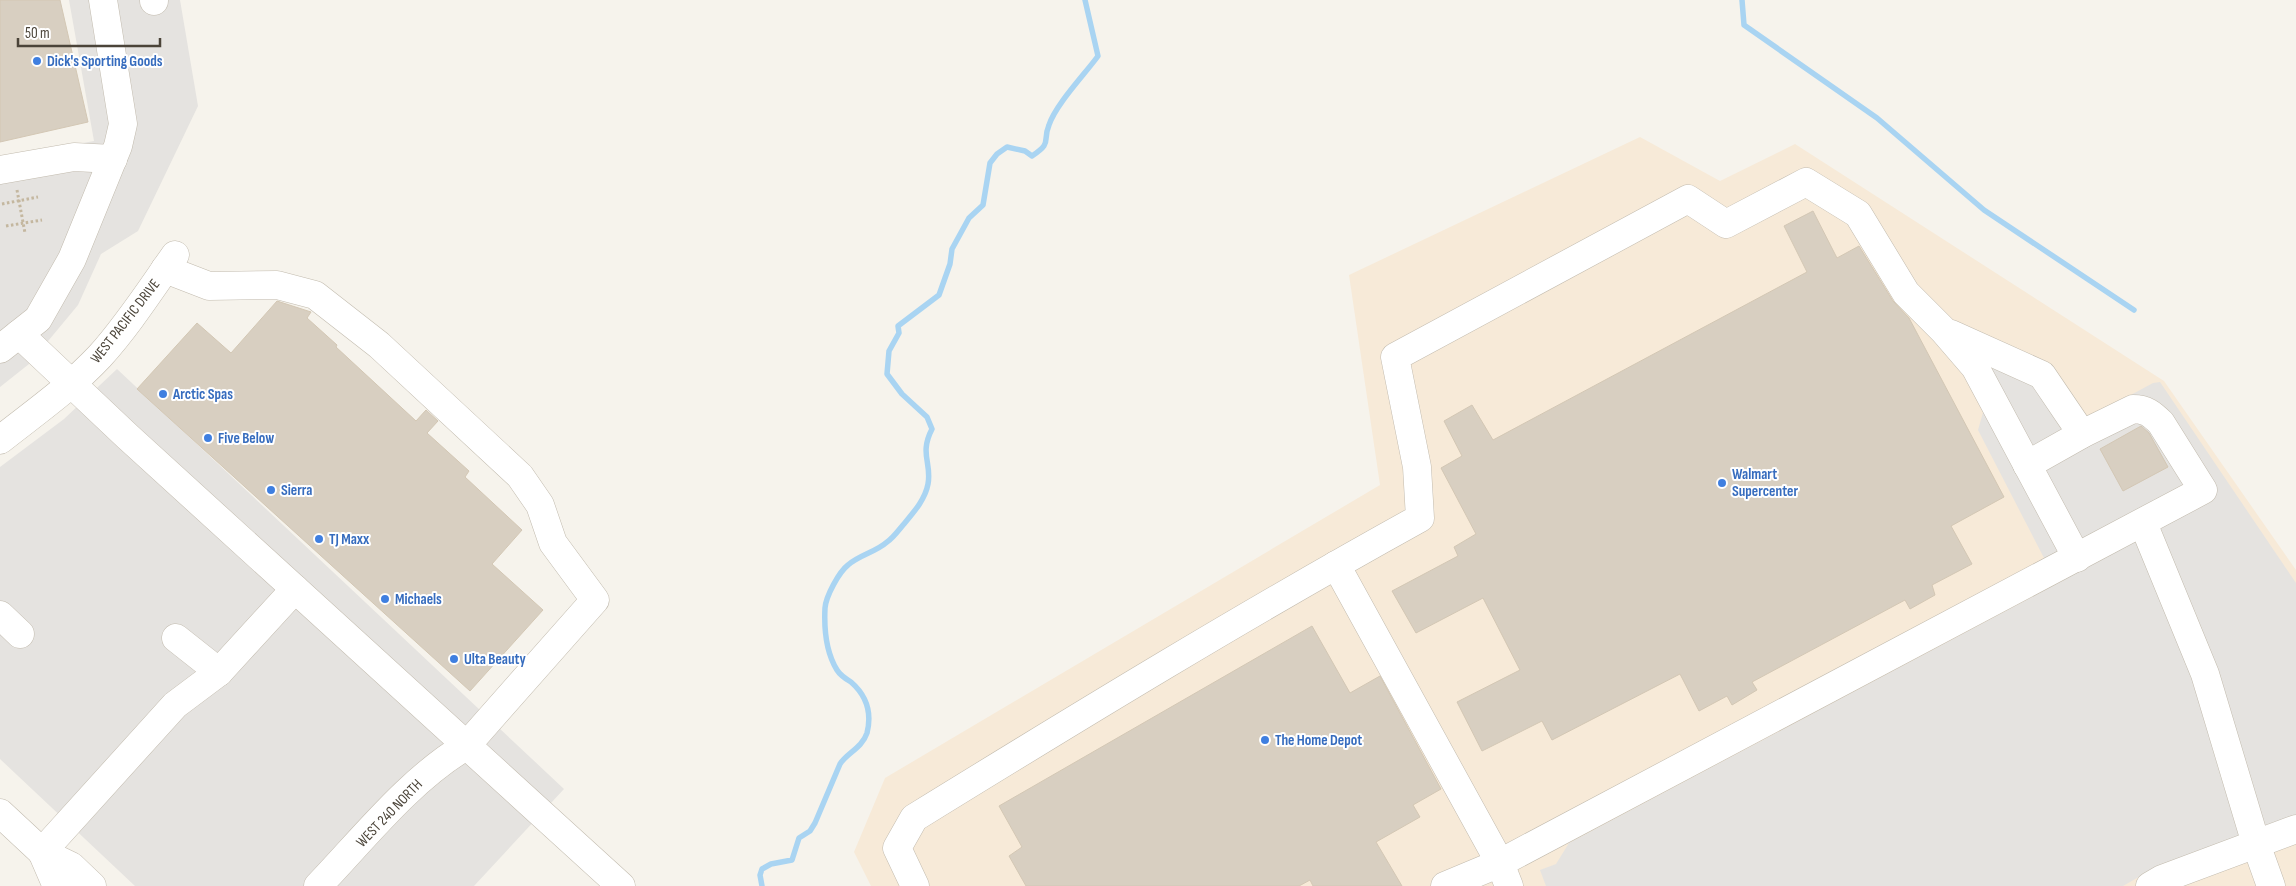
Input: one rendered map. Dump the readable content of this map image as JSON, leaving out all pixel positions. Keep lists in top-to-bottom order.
{
  "streets": {
    "street": ["WEST PACIFIC DRIVE", "WEST 240 NORTH"]
  },
  "crossings": [
    ["WEST PACIFIC DRIVE", "WEST 240 NORTH"]
  ],
  "places": [
    "Dick's Sporting Goods",
    "Arctic Spas",
    "Five Below",
    "Walmart Supercenter",
    "Sierra",
    "TJ Maxx",
    "Michaels",
    "Ulta Beauty",
    "The Home Depot"
  ],
  "scale_bar": "50 m"
}
